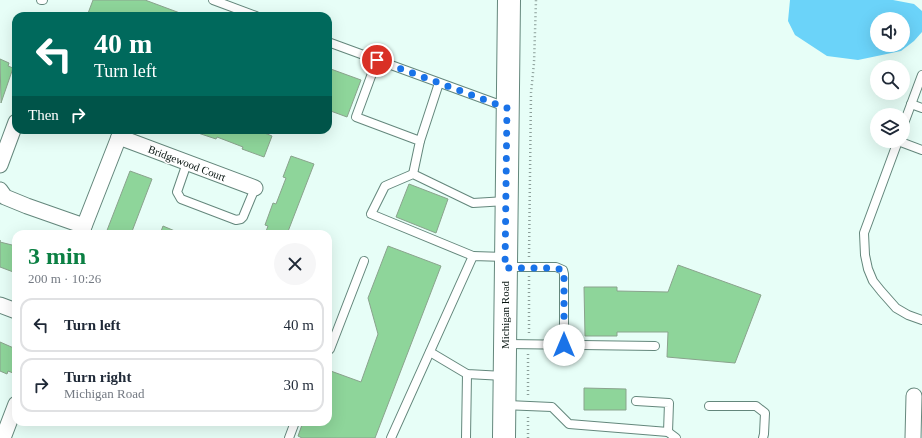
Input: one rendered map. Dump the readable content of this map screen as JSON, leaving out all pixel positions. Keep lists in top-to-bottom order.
{
  "streets": {
    "main road": ["Michigan Road"],
    "street": ["Bridgewood Court"]
  },
  "page": {
    "turn": ["40 m", "Turn left"],
    "then": "Then",
    "heading": ["3 min", "200 m · 10:26"],
    "list": [
      {
        "name": "Turn left",
        "value": "40 m"
      },
      {
        "name": "Turn right",
        "note": "Michigan Road",
        "value": "30 m"
      }
    ]
  }
}
